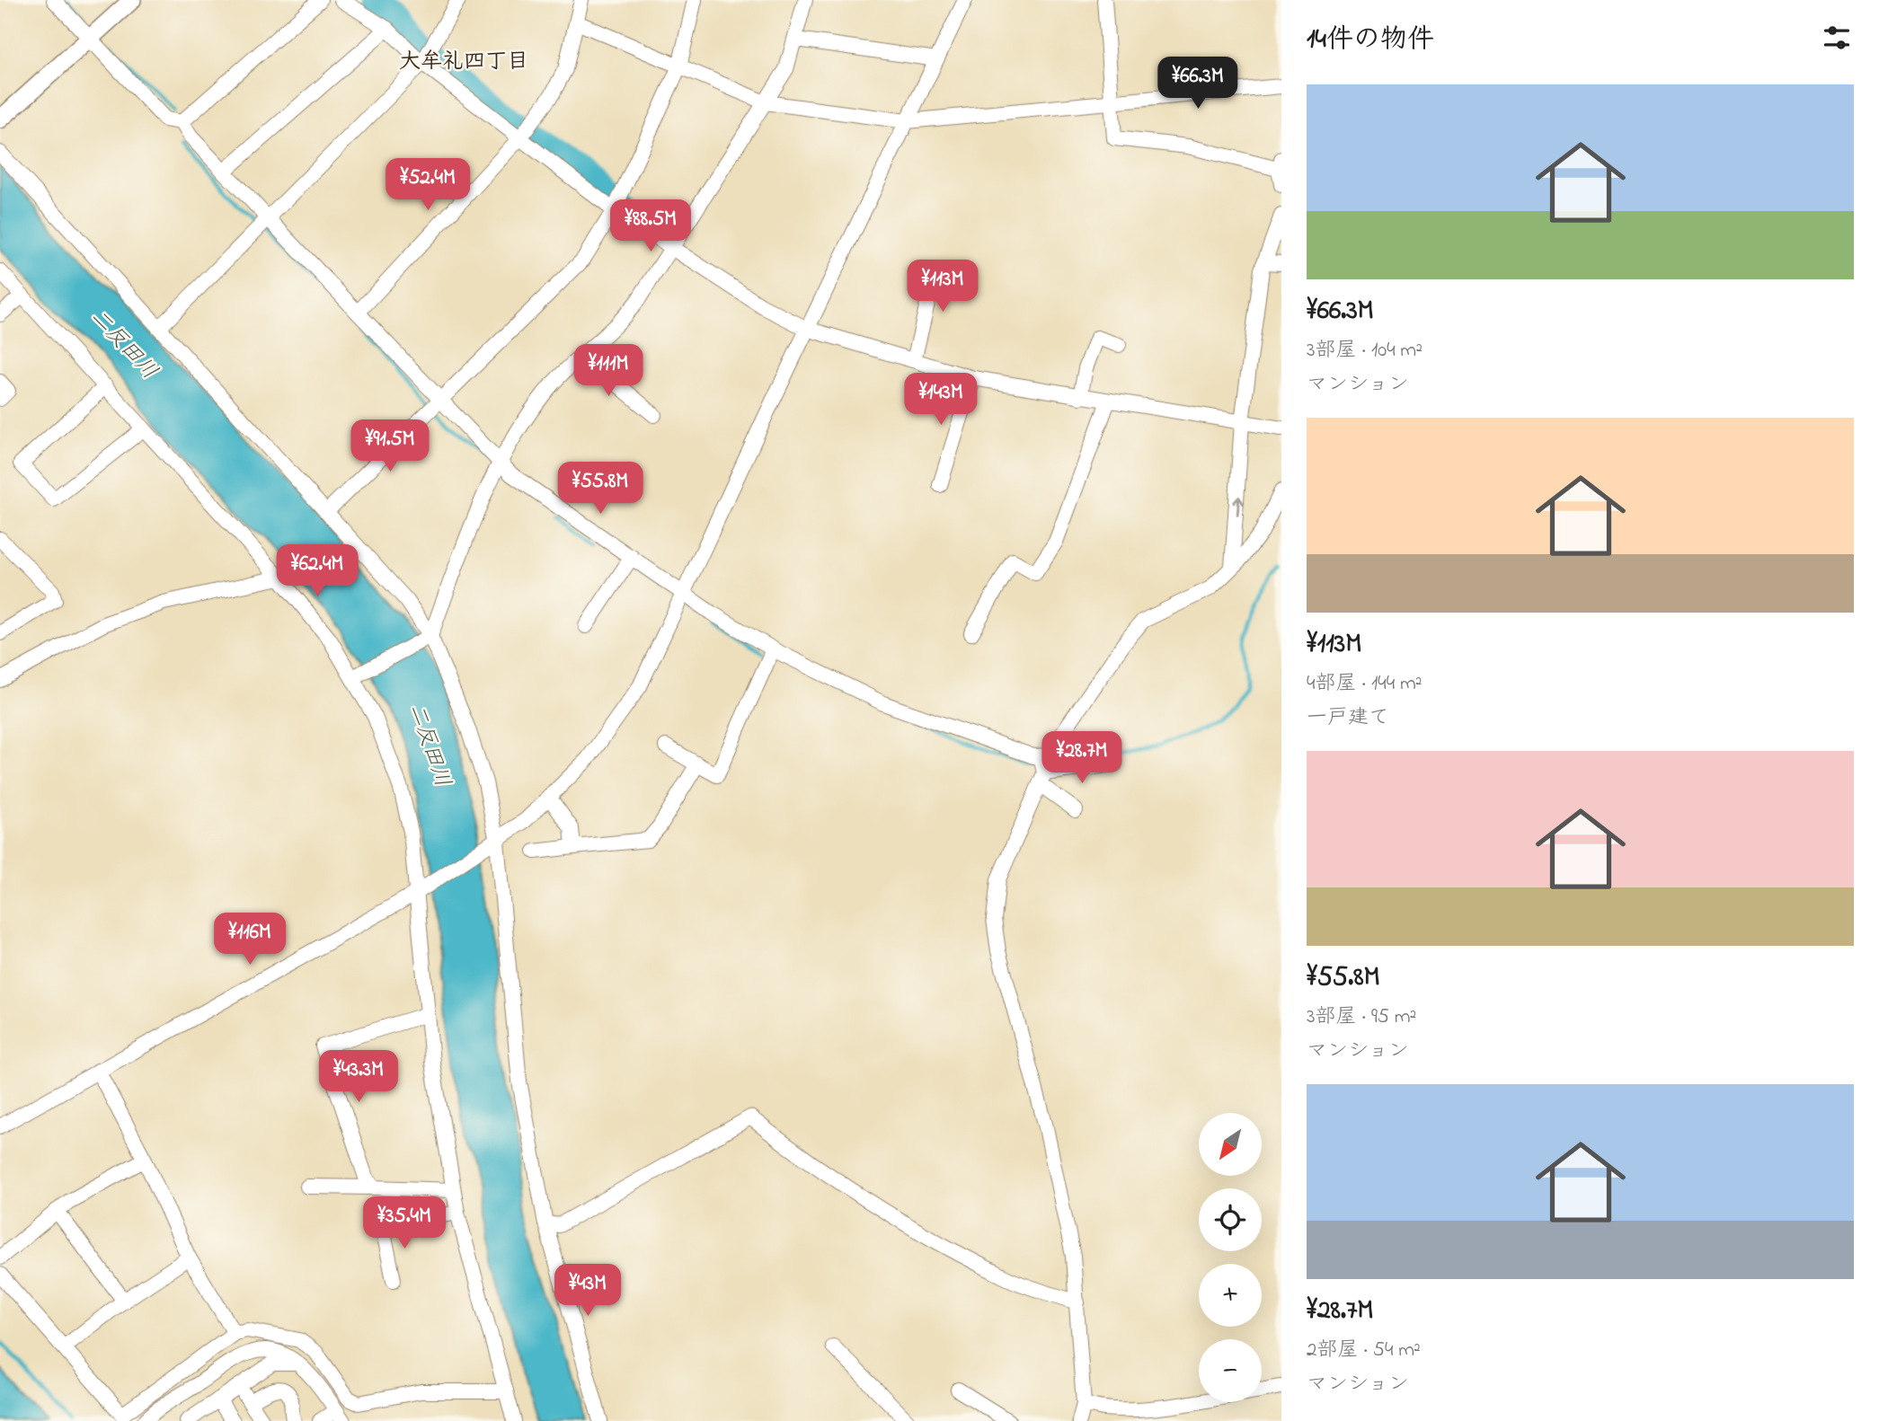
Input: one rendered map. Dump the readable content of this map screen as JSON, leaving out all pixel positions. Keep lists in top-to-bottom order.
{
  "districts": ["大牟礼四丁目"],
  "water": ["二反田川"],
  "north": "bottom left",
  "page": {
    "heading": "14件の物件",
    "price": [
      "¥66.3M",
      "¥52.4M",
      "¥88.5M",
      "¥113M",
      "¥111M",
      "¥143M",
      "¥91.5M",
      "¥55.8M",
      "¥62.4M",
      "¥28.7M",
      "¥116M",
      "¥43.3M",
      "¥35.4M",
      "¥43M"
    ],
    "list": [
      {
        "name": "¥66.3M",
        "note": "3部屋 · 104 m² · マンション"
      },
      {
        "name": "¥113M",
        "note": "4部屋 · 144 m² · 一戸建て"
      },
      {
        "name": "¥55.8M",
        "note": "3部屋 · 95 m² · マンション"
      },
      {
        "name": "¥28.7M",
        "note": "2部屋 · 54 m² · マンション"
      }
    ],
    "map_buttons": ["+", "−"]
  }
}
